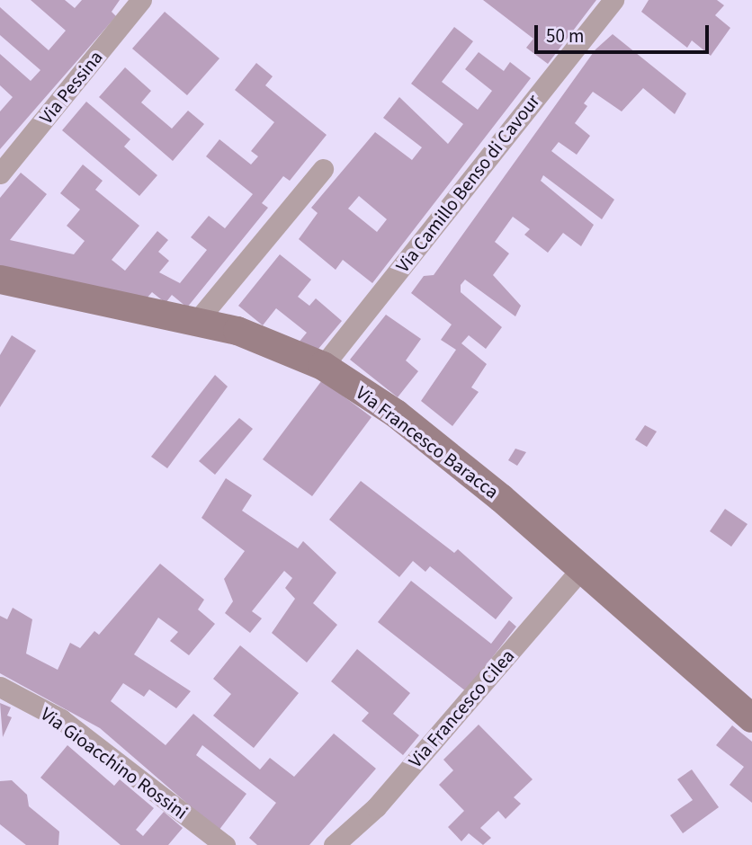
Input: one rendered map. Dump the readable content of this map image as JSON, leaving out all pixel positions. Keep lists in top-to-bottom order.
{
  "streets": {
    "street": [
      "Via Pessina",
      "Via Camillo Benso di Cavour",
      "Via Francesco Baracca",
      "Via Francesco Cilea",
      "Via Gioacchino Rossini"
    ]
  },
  "crossings": [
    ["Via Camillo Benso di Cavour", "Via Francesco Baracca"],
    ["Via Francesco Baracca", "Via Francesco Cilea"]
  ],
  "scale_bar": "50 m"
}
